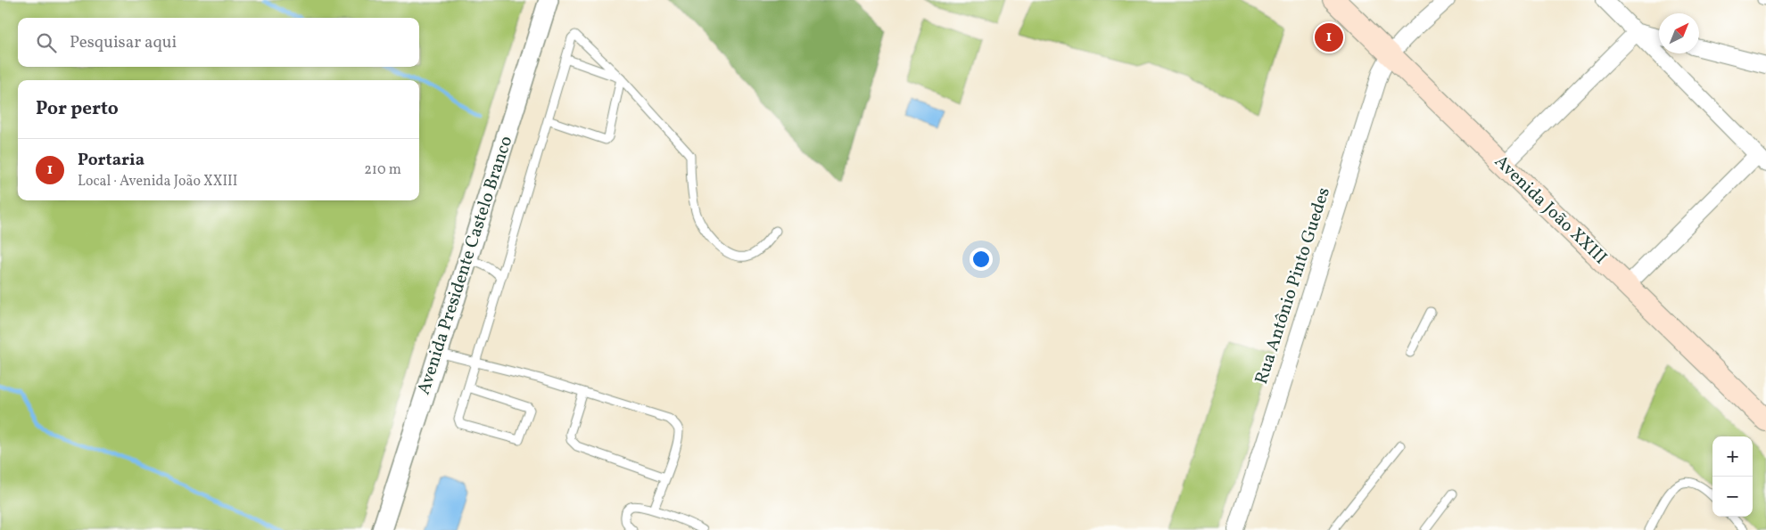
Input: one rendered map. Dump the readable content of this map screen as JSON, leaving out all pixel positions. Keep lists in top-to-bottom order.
{
  "streets": {
    "main road": ["Avenida João XXIII"],
    "street": ["Avenida Presidente Castelo Branco", "Rua Antônio Pinto Guedes"]
  },
  "crossings": [
    ["Avenida João XXIII", "Rua Antônio Pinto Guedes"]
  ],
  "north": "top right",
  "page": {
    "search": "Pesquisar aqui",
    "pins": "1",
    "heading": "Por perto",
    "list": [
      {
        "mark": "1",
        "name": "Portaria",
        "note": "Local · Avenida João XXIII",
        "value": "210 m"
      }
    ],
    "map_buttons": ["+", "−"]
  }
}
